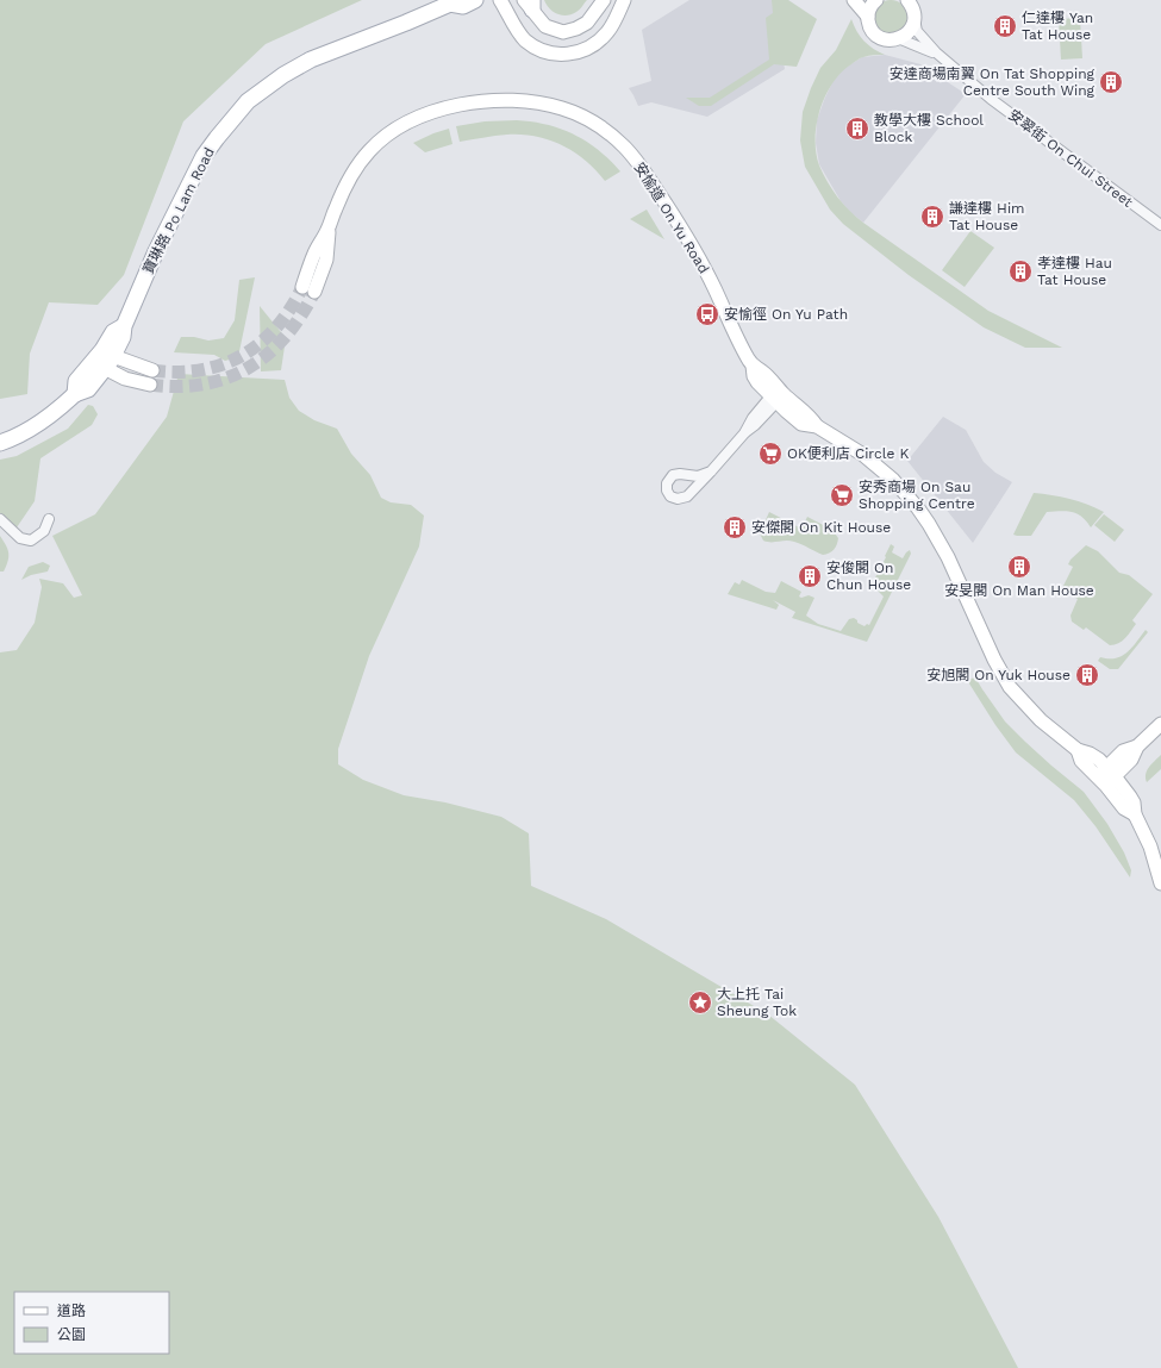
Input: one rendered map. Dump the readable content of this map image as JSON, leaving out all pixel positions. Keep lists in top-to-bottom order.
{
  "streets": {
    "main road": ["寶琳路 Po Lam Road"],
    "street": ["安翠街 On Chui Street", "安愉道 On Yu Road"]
  },
  "places": {
    "building": [
      "仁達樓 Yan Tat House",
      "安達商場南翼 On Tat Shopping Centre South Wing",
      "教學大樓 School Block",
      "謙達樓 Him Tat House",
      "孝達樓 Hau Tat House",
      "安傑閣 On Kit House",
      "安旻閣 On Man House",
      "安俊閣 On Chun House",
      "安旭閣 On Yuk House"
    ],
    "bus stop": ["安愉徑 On Yu Path"],
    "supermarket": ["OK便利店 Circle K", "安秀商場 On Sau Shopping Centre"],
    "place": ["大上托 Tai Sheung Tok"]
  },
  "legend": ["道路", "公園"]
}
